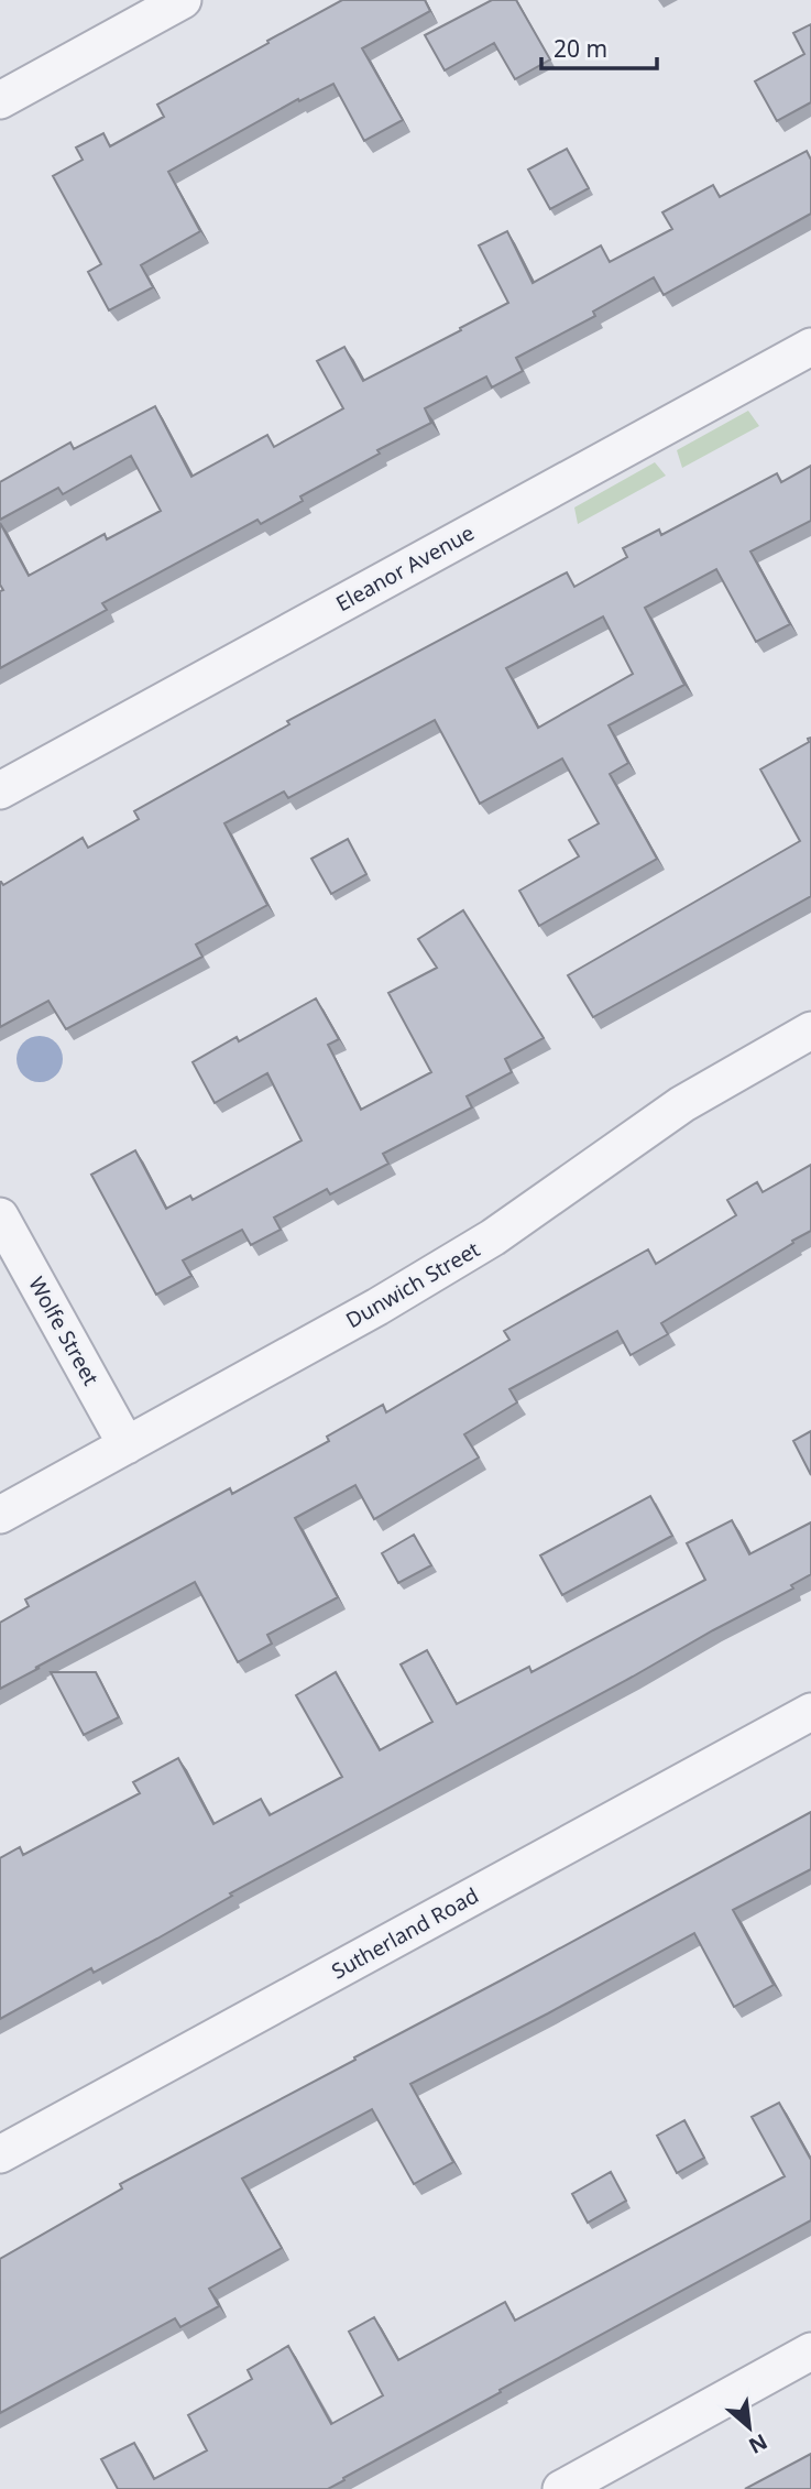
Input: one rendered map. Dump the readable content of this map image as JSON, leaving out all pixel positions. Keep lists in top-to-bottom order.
{
  "streets": {
    "street": [
      "Eleanor Avenue",
      "Dunwich Street",
      "Wolfe Street",
      "Sutherland Road"
    ]
  },
  "crossings": [
    ["Dunwich Street", "Wolfe Street"]
  ],
  "scale_bar": "20 m",
  "north": "bottom right"
}
